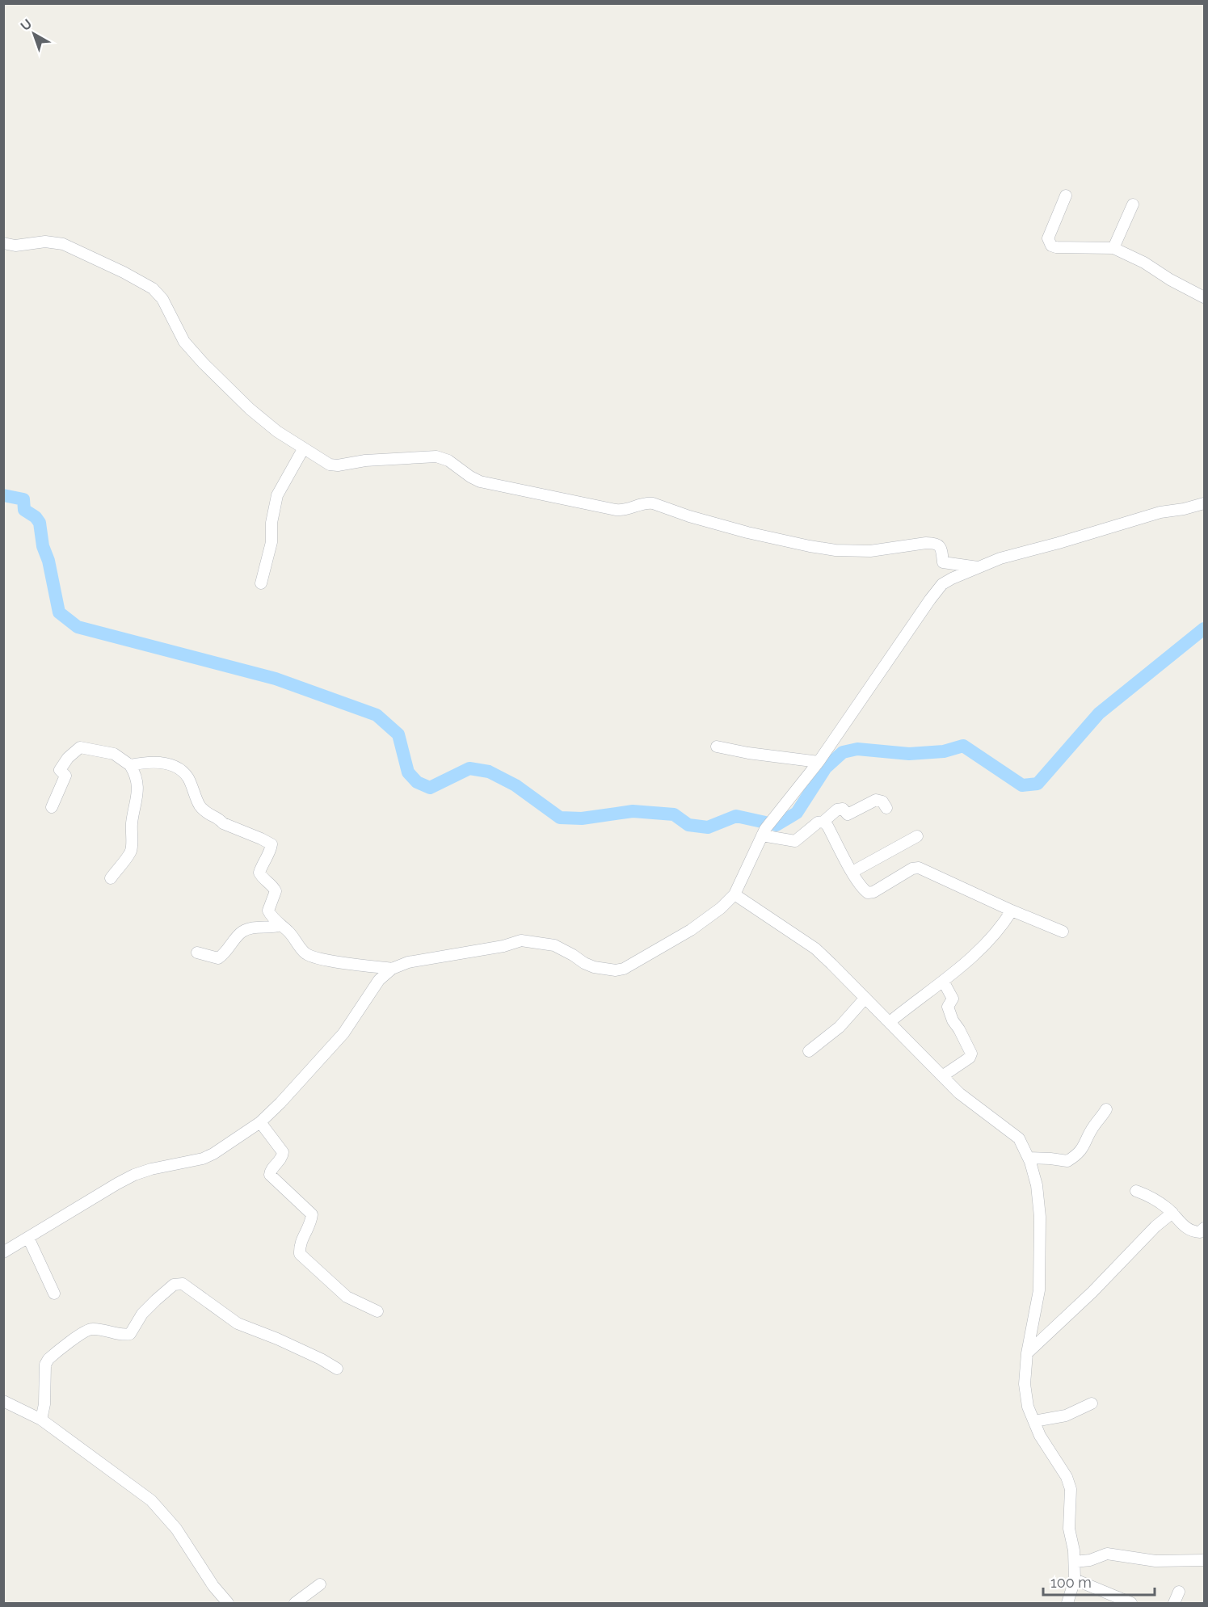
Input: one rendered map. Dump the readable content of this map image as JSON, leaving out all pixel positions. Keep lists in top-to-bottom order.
{
  "scale_bar": "100 m",
  "north": "top left"
}
